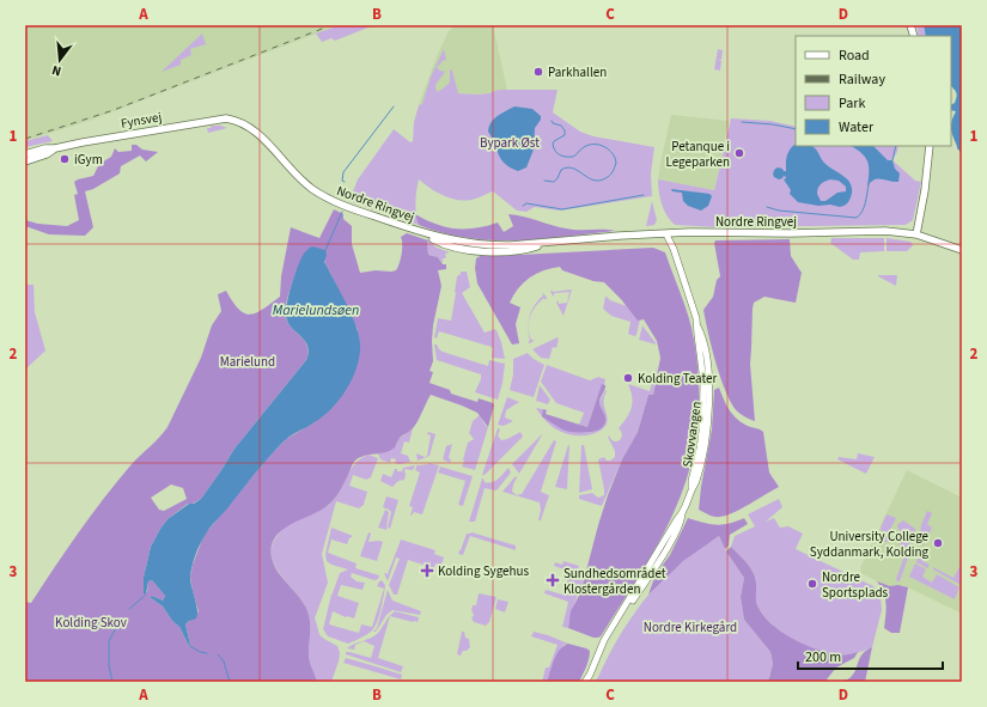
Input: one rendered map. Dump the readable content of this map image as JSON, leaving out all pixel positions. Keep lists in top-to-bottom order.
{
  "streets": {
    "main road": ["Fynsvej", "Nordre Ringvej"],
    "street": ["Skovvangen"]
  },
  "crossings": [
    ["Fynsvej", "Nordre Ringvej"],
    ["Nordre Ringvej", "Skovvangen"]
  ],
  "water": ["Marielundsøen"],
  "parks": [
    "Bypark Øst",
    "Marielund",
    "Kolding Skov",
    "Nordre Kirkegård"
  ],
  "places": {
    "other": [
      "Parkhallen",
      "Petanque i Legeparken",
      "iGym",
      "Kolding Teater",
      "University College Syddanmark, Kolding",
      "Nordre Sportsplads"
    ],
    "health": ["Kolding Sygehus", "Sundhedsområdet Klostergården"]
  },
  "legend": [
    "Road",
    "Railway",
    "Park",
    "Water"
  ],
  "scale_bar": "200 m",
  "north": "bottom",
  "grid": {
    "columns": [
      "A",
      "B",
      "C",
      "D"
    ],
    "rows": ["1", "2", "3"]
  }
}
